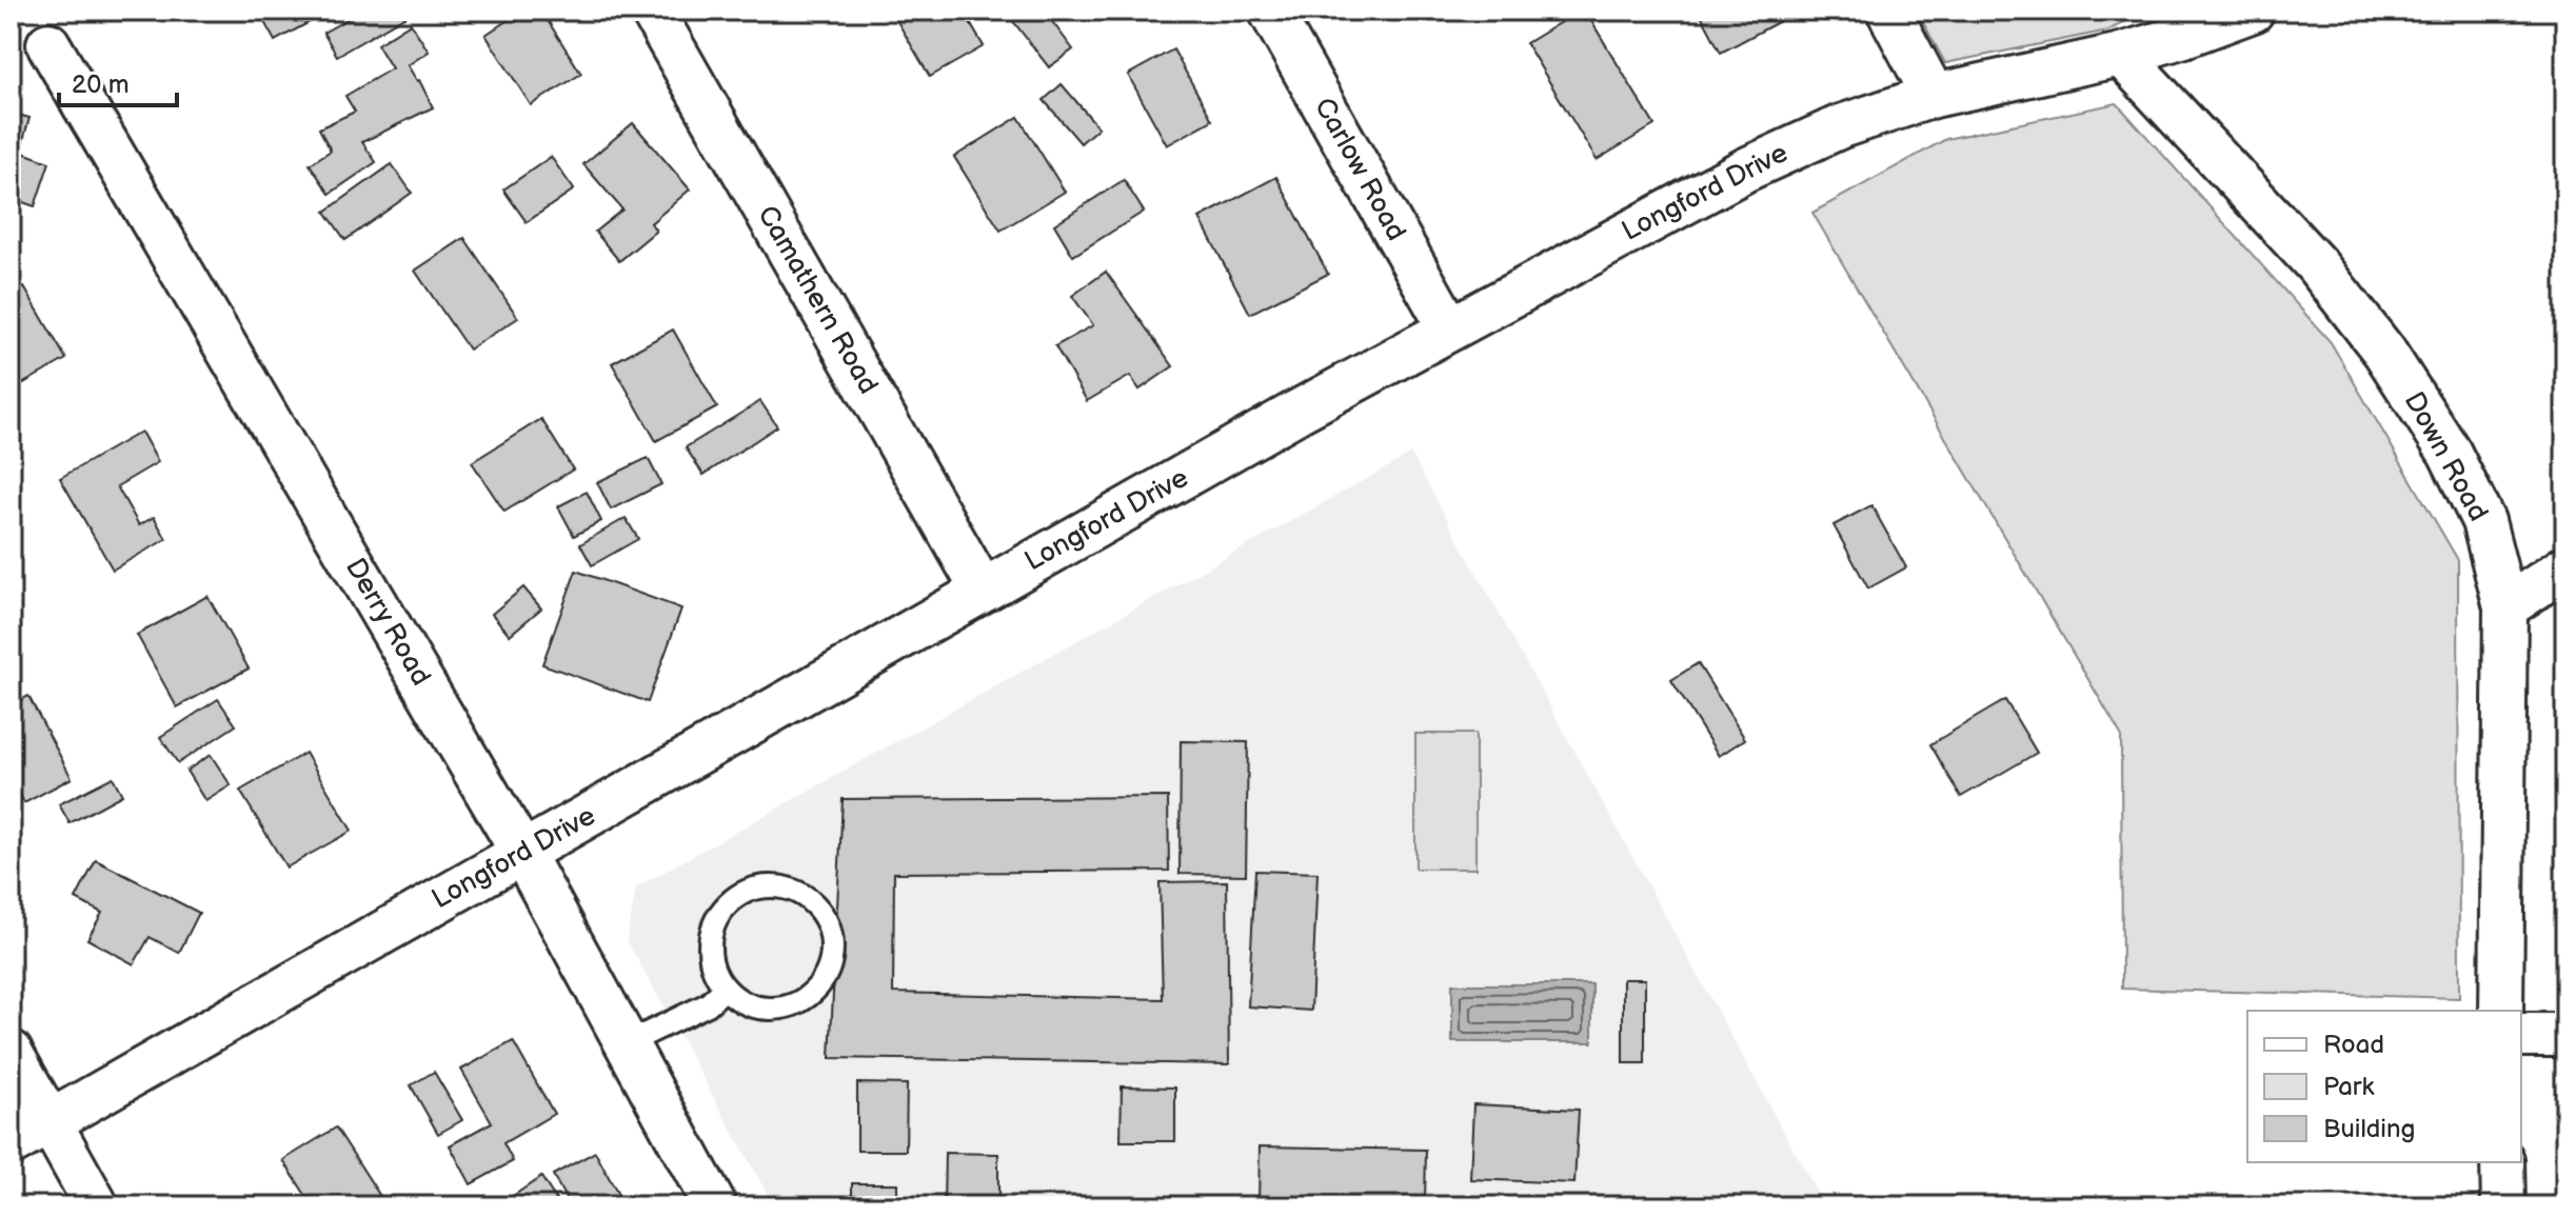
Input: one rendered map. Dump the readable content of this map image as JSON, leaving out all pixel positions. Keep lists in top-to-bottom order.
{
  "streets": {
    "street": [
      "Carlow Road",
      "Longford Drive",
      "Camathern Road",
      "Down Road",
      "Derry Road"
    ]
  },
  "crossings": [
    ["Carlow Road", "Longford Drive"],
    ["Longford Drive", "Camathern Road"],
    ["Longford Drive", "Down Road"],
    ["Longford Drive", "Derry Road"]
  ],
  "legend": ["Road", "Park", "Building"],
  "scale_bar": "20 m"
}
